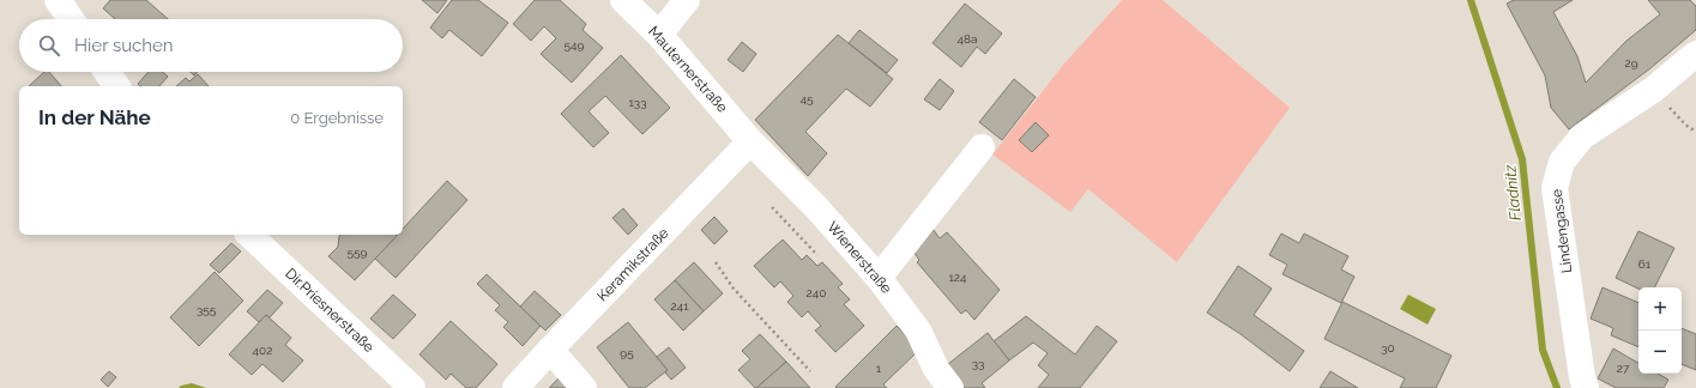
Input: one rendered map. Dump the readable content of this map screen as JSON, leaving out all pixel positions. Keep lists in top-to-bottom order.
{
  "streets": {
    "street": [
      "Mauternerstraße",
      "Lindengasse",
      "Wienerstraße",
      "Keramikstraße",
      "Dir.Priesnerstraße"
    ]
  },
  "crossings": [
    ["Mauternerstraße", "Wienerstraße"],
    ["Mauternerstraße", "Keramikstraße"],
    ["Wienerstraße", "Keramikstraße"]
  ],
  "water": ["Fladnitz"],
  "house_numbers": [
    "48a",
    "549",
    "29",
    "45",
    "133",
    "559",
    "61",
    "124",
    "240",
    "241",
    "355",
    "30",
    "402",
    "95",
    "33",
    "1",
    "27"
  ],
  "page": {
    "search": "Hier suchen",
    "heading": ["In der Nähe", "0 Ergebnisse"],
    "map_buttons": ["+", "−"]
  }
}
